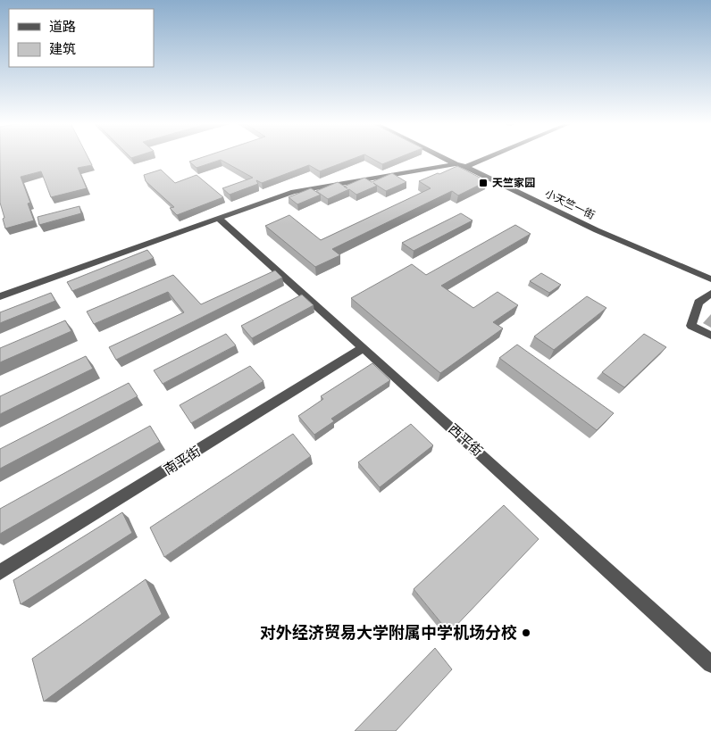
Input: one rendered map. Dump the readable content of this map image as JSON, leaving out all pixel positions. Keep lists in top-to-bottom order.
{
  "streets": {
    "street": ["小天竺一街", "西平街", "南平街"]
  },
  "crossings": [
    ["西平街", "南平街"]
  ],
  "places": {
    "transit": ["天竺家园"],
    "other": ["对外经济贸易大学附属中学机场分校"]
  },
  "legend": ["道路", "建筑"]
}
